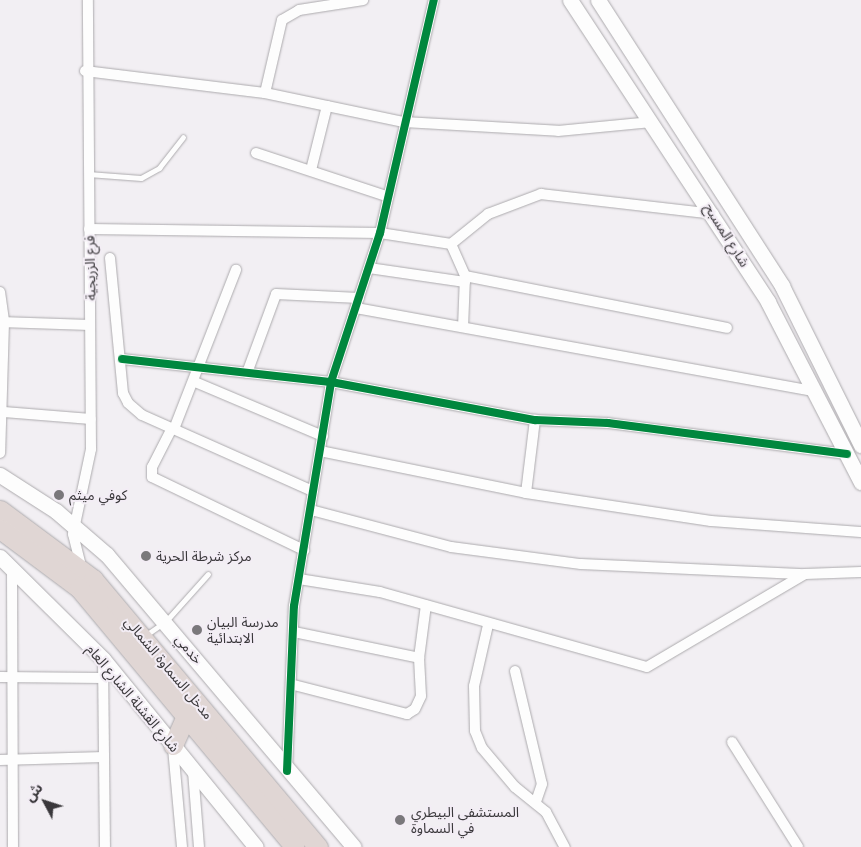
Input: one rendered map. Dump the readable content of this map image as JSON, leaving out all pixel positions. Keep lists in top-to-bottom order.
{
  "streets": {
    "highway": ["مدخل السماوة الشمالي"],
    "main road": ["شارع المسبح", "خدمي", "شارع القشلة الشارع العام"],
    "street": ["فرع الزريجية"]
  },
  "crossings": [
    ["فرع الزريجية", "خدمي"]
  ],
  "places": [
    "كوفي ميثم",
    "مركز شرطة الحرية",
    "مدرسة البيان الابتدائية",
    "المستشفى البيطري في السماوة"
  ],
  "north": "top left"
}
